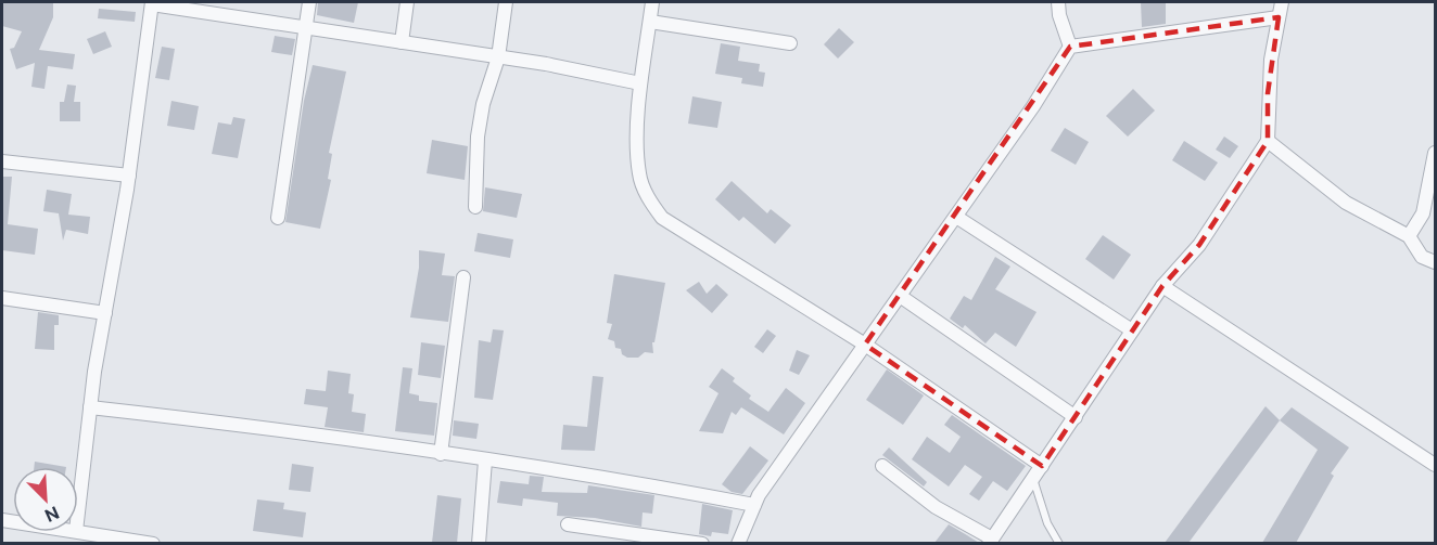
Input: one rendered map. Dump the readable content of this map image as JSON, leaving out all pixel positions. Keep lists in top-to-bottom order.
{
  "north": "bottom right"
}
